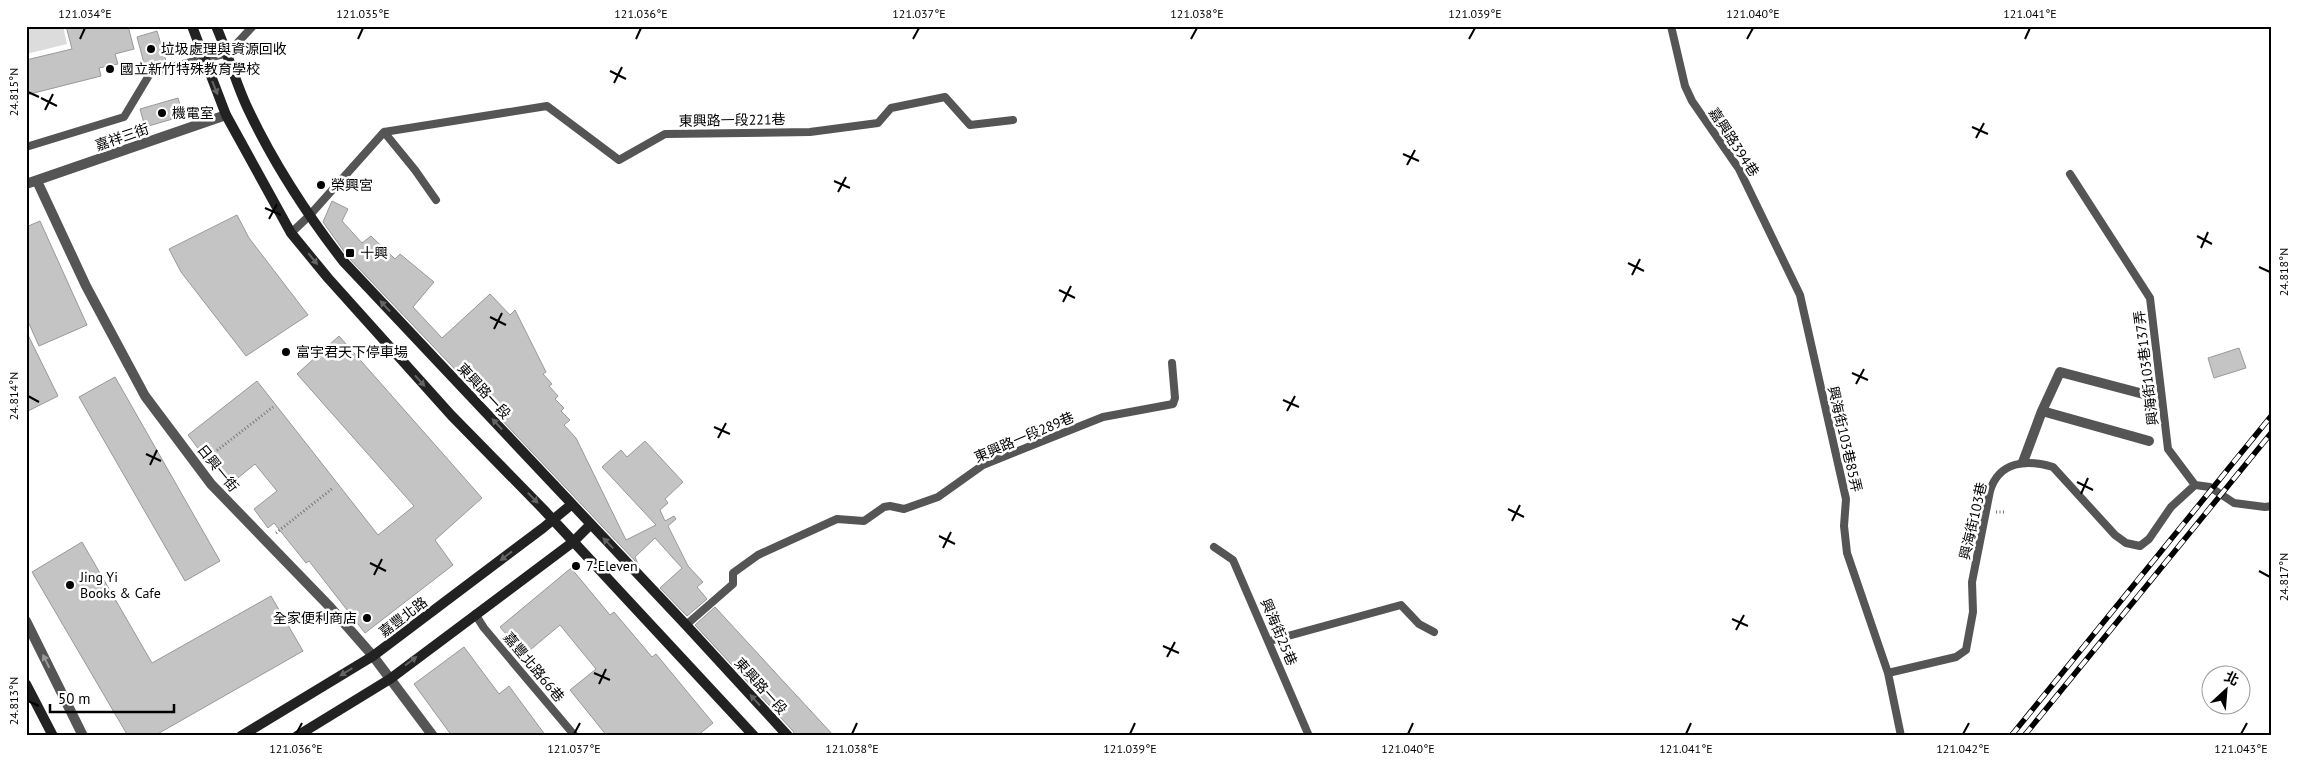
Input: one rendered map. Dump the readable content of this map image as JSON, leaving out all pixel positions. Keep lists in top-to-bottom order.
{
  "streets": {
    "street": [
      "嘉祥三街",
      "東興路一段",
      "日興一街",
      "嘉豐北路"
    ],
    "lane": [
      "東興路一段221巷",
      "嘉興路394巷",
      "興海街103巷137弄",
      "東興路一段289巷",
      "興海街103巷85弄",
      "興海街103巷",
      "興海街25巷",
      "嘉豐北路66巷"
    ]
  },
  "crossings": [
    ["嘉祥三街", "日興一街"],
    ["嘉興路394巷", "興海街103巷85弄"],
    ["東興路一段", "東興路一段289巷"],
    ["東興路一段", "嘉豐北路"],
    ["興海街103巷85弄", "興海街103巷"],
    ["日興一街", "嘉豐北路"]
  ],
  "places": {
    "other": [
      "垃圾處理與資源回收",
      "國立新竹特殊教育學校",
      "機電室",
      "榮興宮",
      "富宇君天下停車場",
      "7-Eleven",
      "Jing Yi Books & Cafe",
      "全家便利商店"
    ],
    "transit": ["十興"]
  },
  "scale_bar": "50 m",
  "north": "top right",
  "coordinates": [
    "121.034°E",
    "121.035°E",
    "121.036°E",
    "121.037°E",
    "121.038°E",
    "121.039°E",
    "121.040°E",
    "121.041°E",
    "24.815°N",
    "24.818°N",
    "24.814°N",
    "24.817°N",
    "24.813°N",
    "121.042°E",
    "121.043°E"
  ]
}
